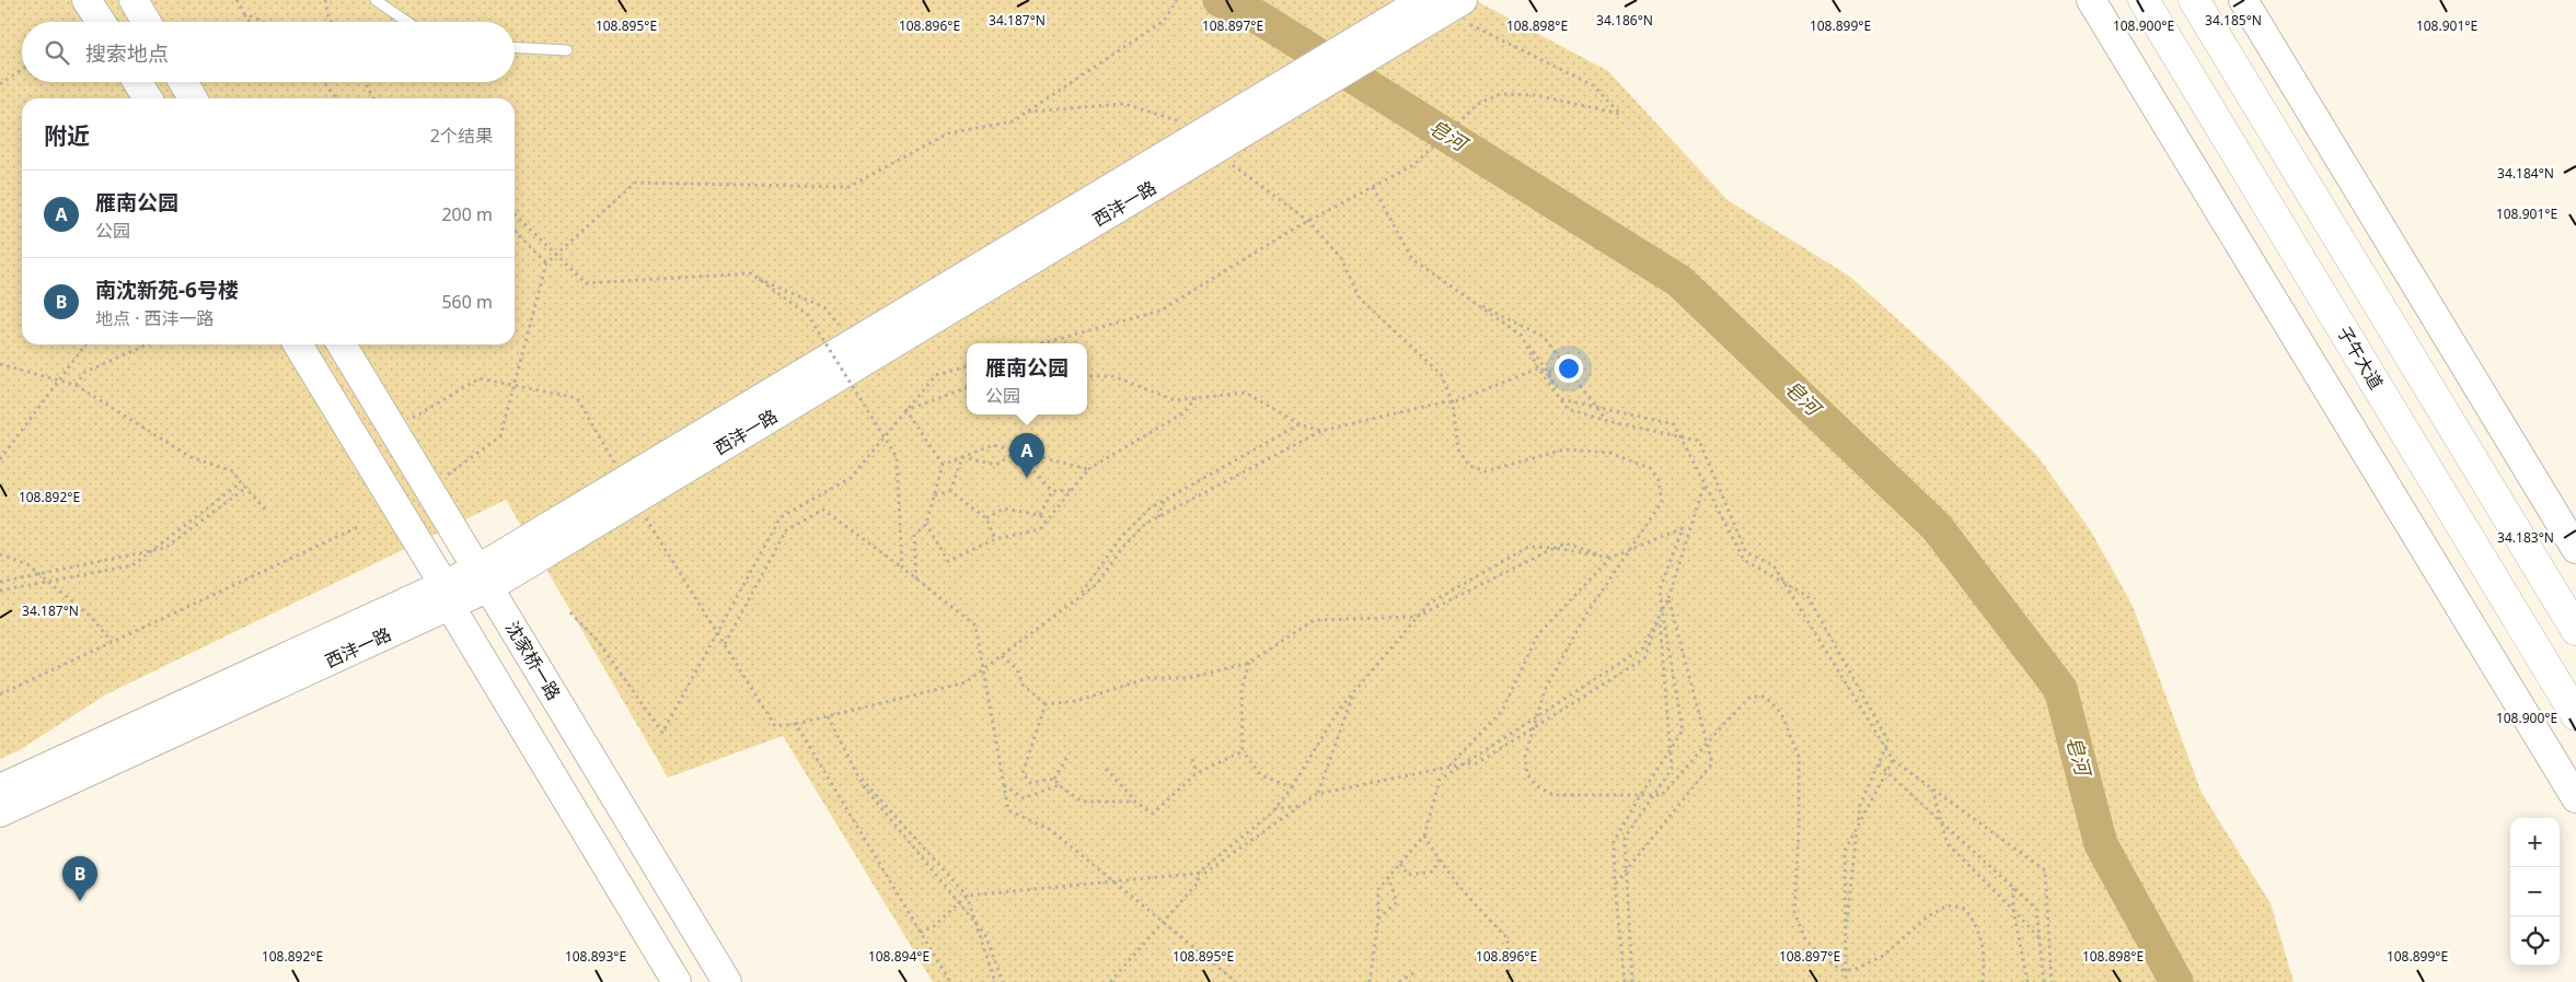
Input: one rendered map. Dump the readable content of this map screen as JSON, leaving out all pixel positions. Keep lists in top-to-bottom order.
{
  "streets": {
    "main road": ["西沣一路", "子午大道", "沈家桥一路"]
  },
  "crossings": [
    ["西沣一路", "沈家桥一路"]
  ],
  "water": ["皂河"],
  "page": {
    "search": "搜索地点",
    "heading": ["附近", "2个结果"],
    "list": [
      {
        "mark": "A",
        "name": "雁南公园",
        "note": "公园",
        "value": "200 m"
      },
      {
        "mark": "B",
        "name": "南沈新苑-6号楼",
        "note": "地点 · 西沣一路",
        "value": "560 m"
      }
    ],
    "popup": ["雁南公园", "公园"],
    "pins": ["A", "B"],
    "map_buttons": ["+", "−"]
  },
  "coordinates": [
    "34.187°N",
    "34.186°N",
    "34.185°N",
    "108.895°E",
    "108.896°E",
    "108.897°E",
    "108.898°E",
    "108.899°E",
    "108.900°E",
    "108.901°E",
    "34.184°N",
    "108.892°E",
    "34.183°N",
    "108.893°E",
    "108.894°E"
  ]
}
